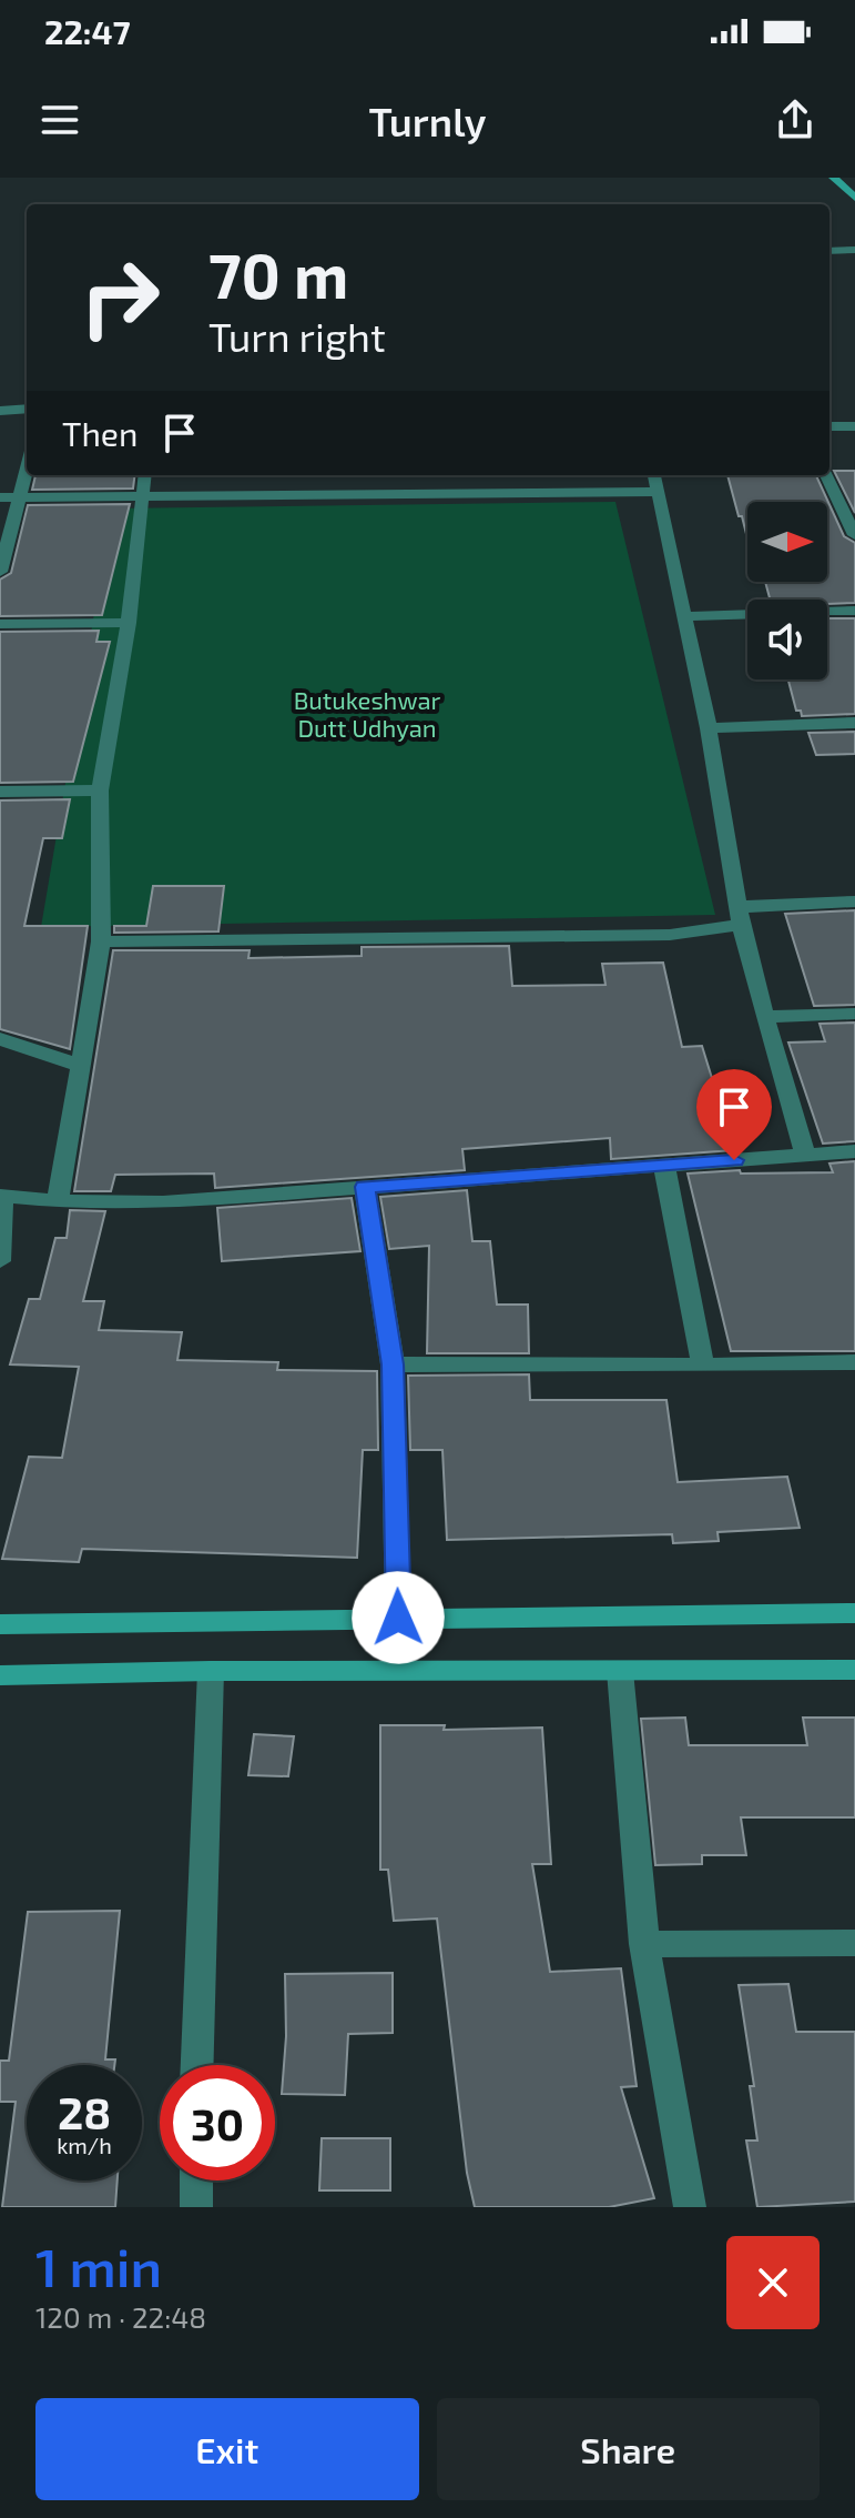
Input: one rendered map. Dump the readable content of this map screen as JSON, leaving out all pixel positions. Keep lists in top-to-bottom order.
{
  "parks": ["Butukeshwar Dutt Udhyan"],
  "north": "right",
  "page": {
    "status": "22:47",
    "header": "Turnly",
    "turn": ["70 m", "Turn right"],
    "then": "Then",
    "speed": "28 km/h",
    "limit": "30",
    "heading": ["1 min", "120 m · 22:48"],
    "buttons": ["Exit", "Share"]
  }
}
